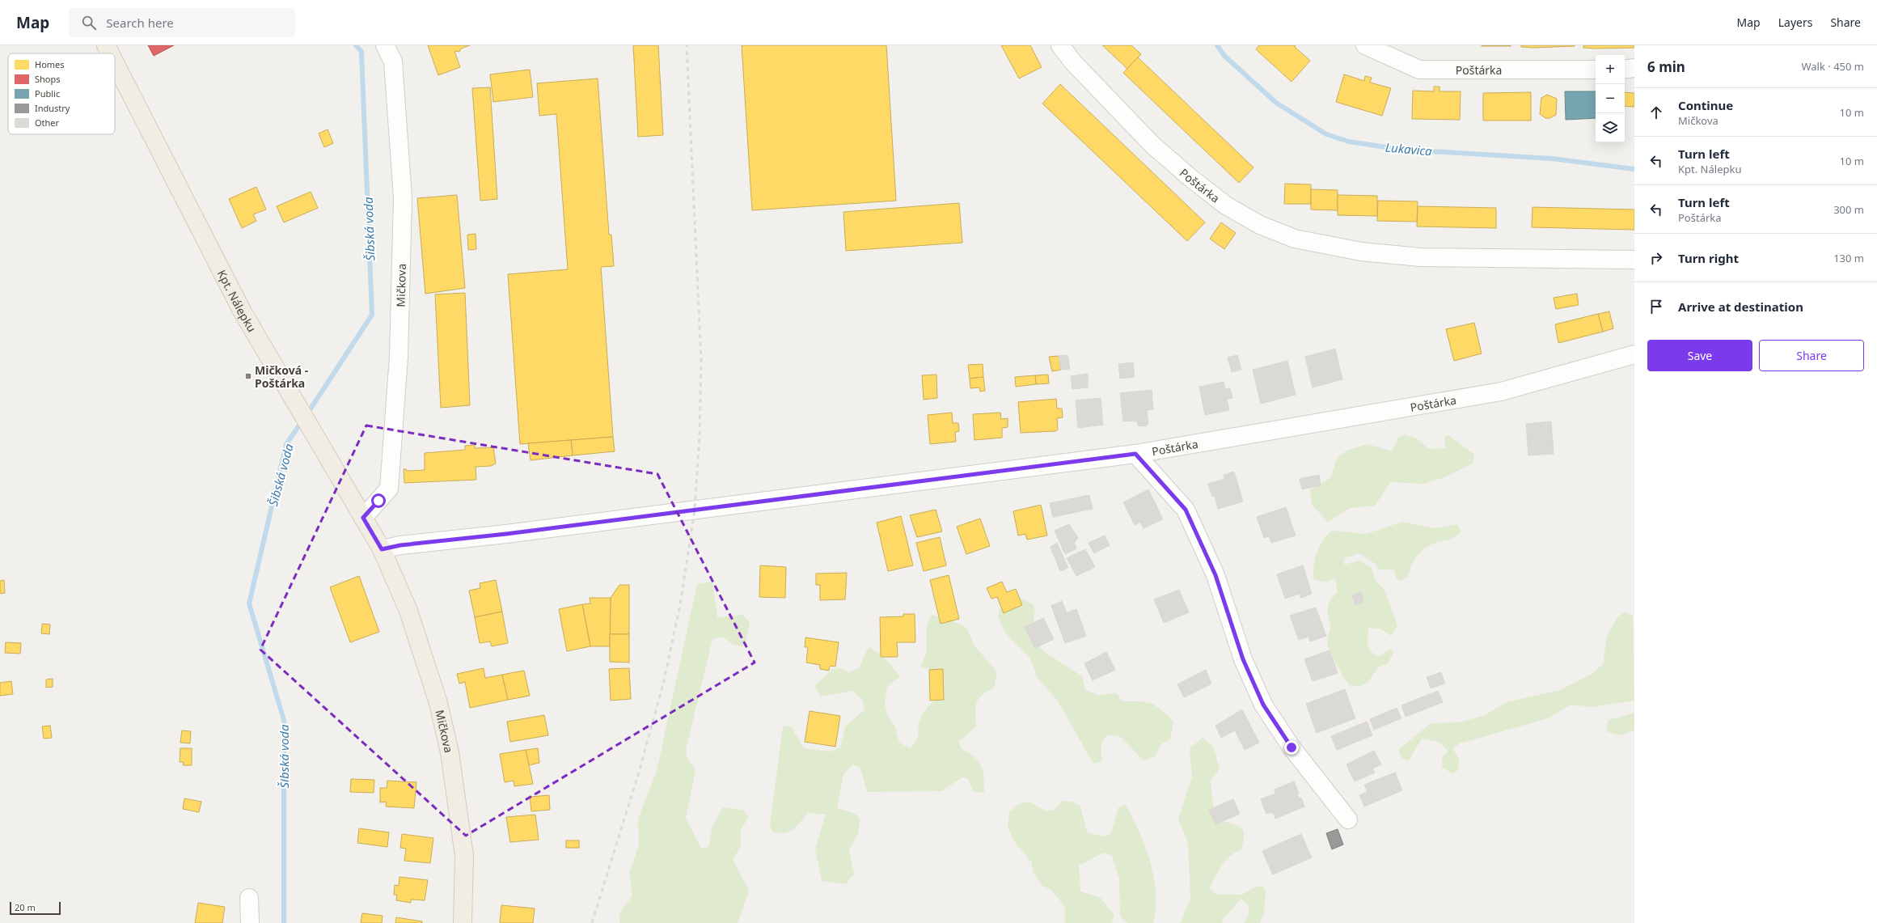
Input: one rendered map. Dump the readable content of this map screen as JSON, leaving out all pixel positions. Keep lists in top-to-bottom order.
{
  "streets": {
    "main road": ["Mičkova", "Kpt. Nálepku"],
    "street": ["Poštárka"]
  },
  "crossings": [
    ["Poštárka", "Mičkova"],
    ["Poštárka", "Kpt. Nálepku"],
    ["Mičkova", "Kpt. Nálepku"]
  ],
  "water": ["Lukavica", "Šibská voda"],
  "places": {
    "transit": ["Mičková - Poštárka"]
  },
  "legend": [
    "Homes",
    "Shops",
    "Public",
    "Industry",
    "Other"
  ],
  "scale_bar": "20 m",
  "page": {
    "header": "Map",
    "search": "Search here",
    "nav": ["Map", "Layers", "Share"],
    "heading": ["6 min", "Walk · 450 m"],
    "map_buttons": ["+", "−"],
    "list": [
      ["Continue", "Mičkova", "10 m"],
      ["Turn left", "Kpt. Nálepku", "10 m"],
      ["Turn left", "Poštárka", "300 m"],
      ["Turn right", "130 m"],
      "Arrive at destination"
    ],
    "buttons": ["Save", "Share"],
    "scale": "20 m"
  }
}
